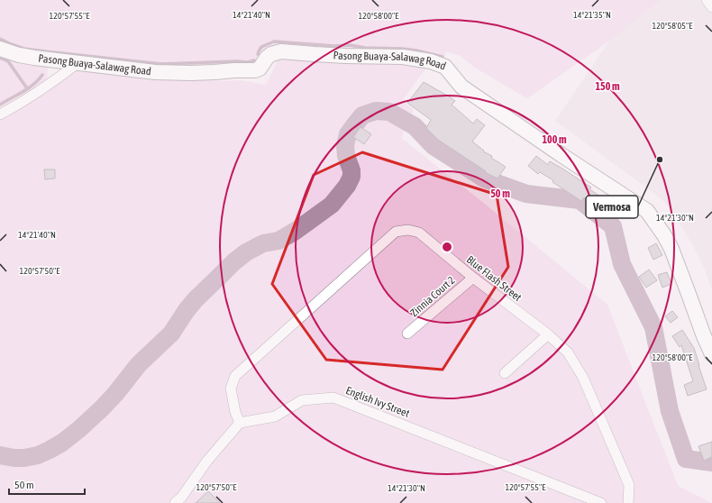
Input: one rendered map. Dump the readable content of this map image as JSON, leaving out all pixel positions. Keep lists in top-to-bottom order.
{
  "streets": {
    "street": [
      "Pasong Buaya-Salawag Road",
      "Blue Flash Street",
      "Zinnia Court 2",
      "English Ivy Street"
    ]
  },
  "crossings": [
    ["Blue Flash Street", "Zinnia Court 2"],
    ["Blue Flash Street", "English Ivy Street"]
  ],
  "places": ["Vermosa"],
  "scale_bar": "50 m",
  "coordinates": [
    "14°21'40\"N",
    "14°21'35\"N",
    "120°57'55\"E",
    "120°58'00\"E",
    "120°58'05\"E",
    "14°21'30\"N",
    "120°57'50\"E"
  ],
  "rings": ["150 m", "100 m", "50 m"]
}
